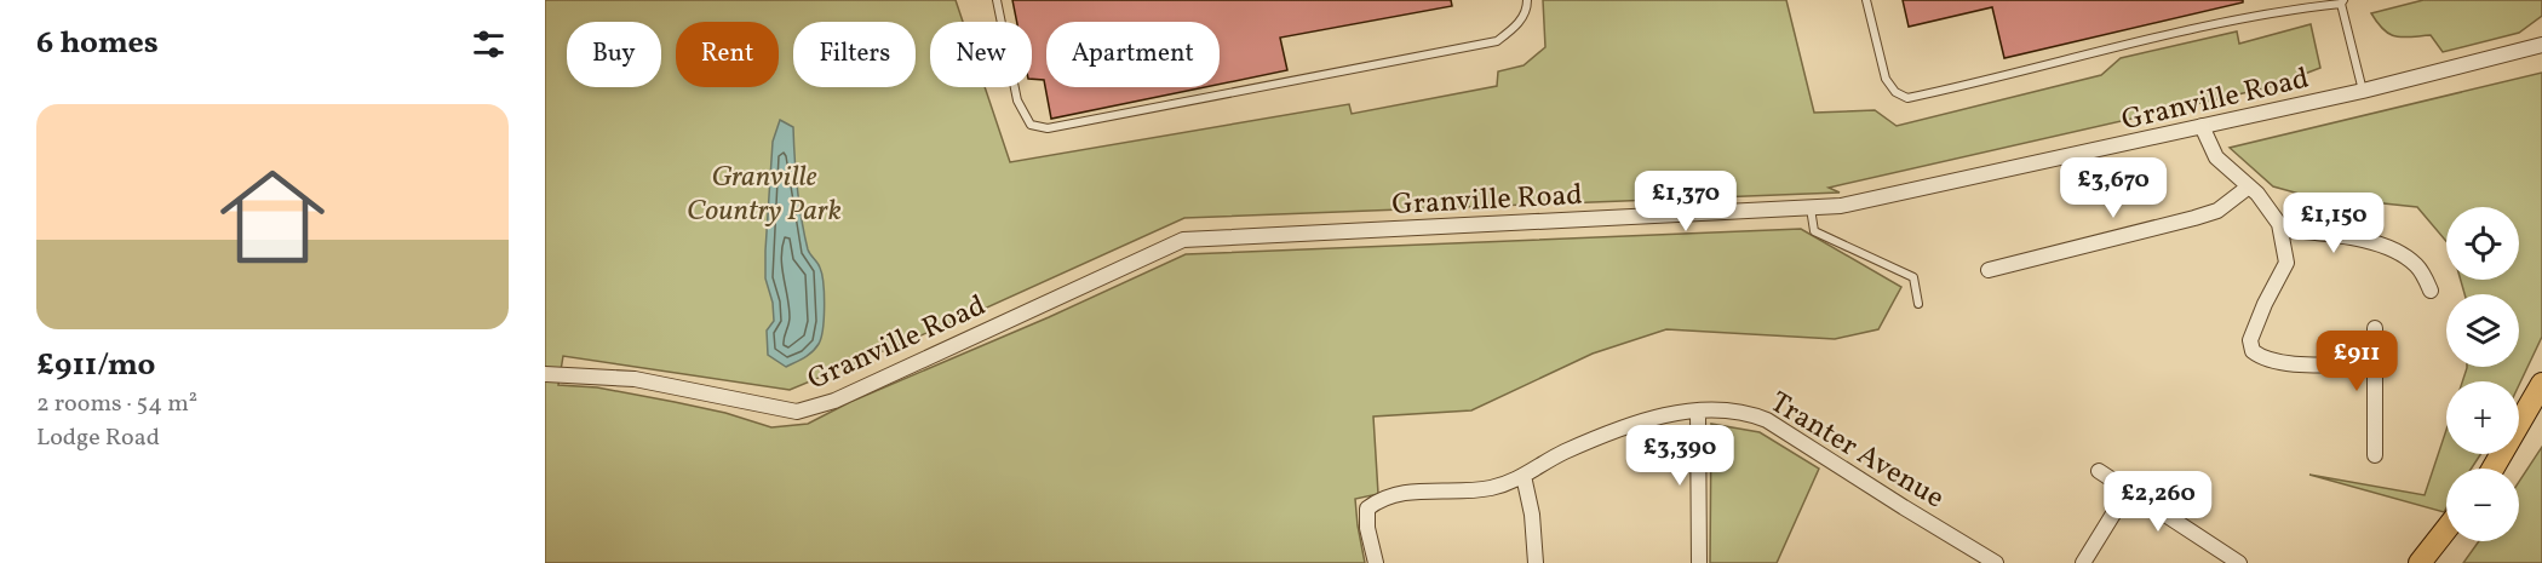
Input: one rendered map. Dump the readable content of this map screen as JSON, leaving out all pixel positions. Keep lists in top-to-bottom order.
{
  "streets": {
    "street": ["Granville Road", "Tranter Avenue"]
  },
  "parks": ["Granville Country Park"],
  "page": {
    "heading": "6 homes",
    "chip": [
      "Buy",
      "Rent",
      "Filters",
      "New",
      "Apartment"
    ],
    "list": [
      {
        "name": "£911/mo",
        "note": "2 rooms · 54 m² · Lodge Road"
      }
    ],
    "price": [
      "£3,670",
      "£1,370",
      "£1,150",
      "£911",
      "£3,390",
      "£2,260"
    ],
    "map_buttons": ["+", "−"]
  }
}
